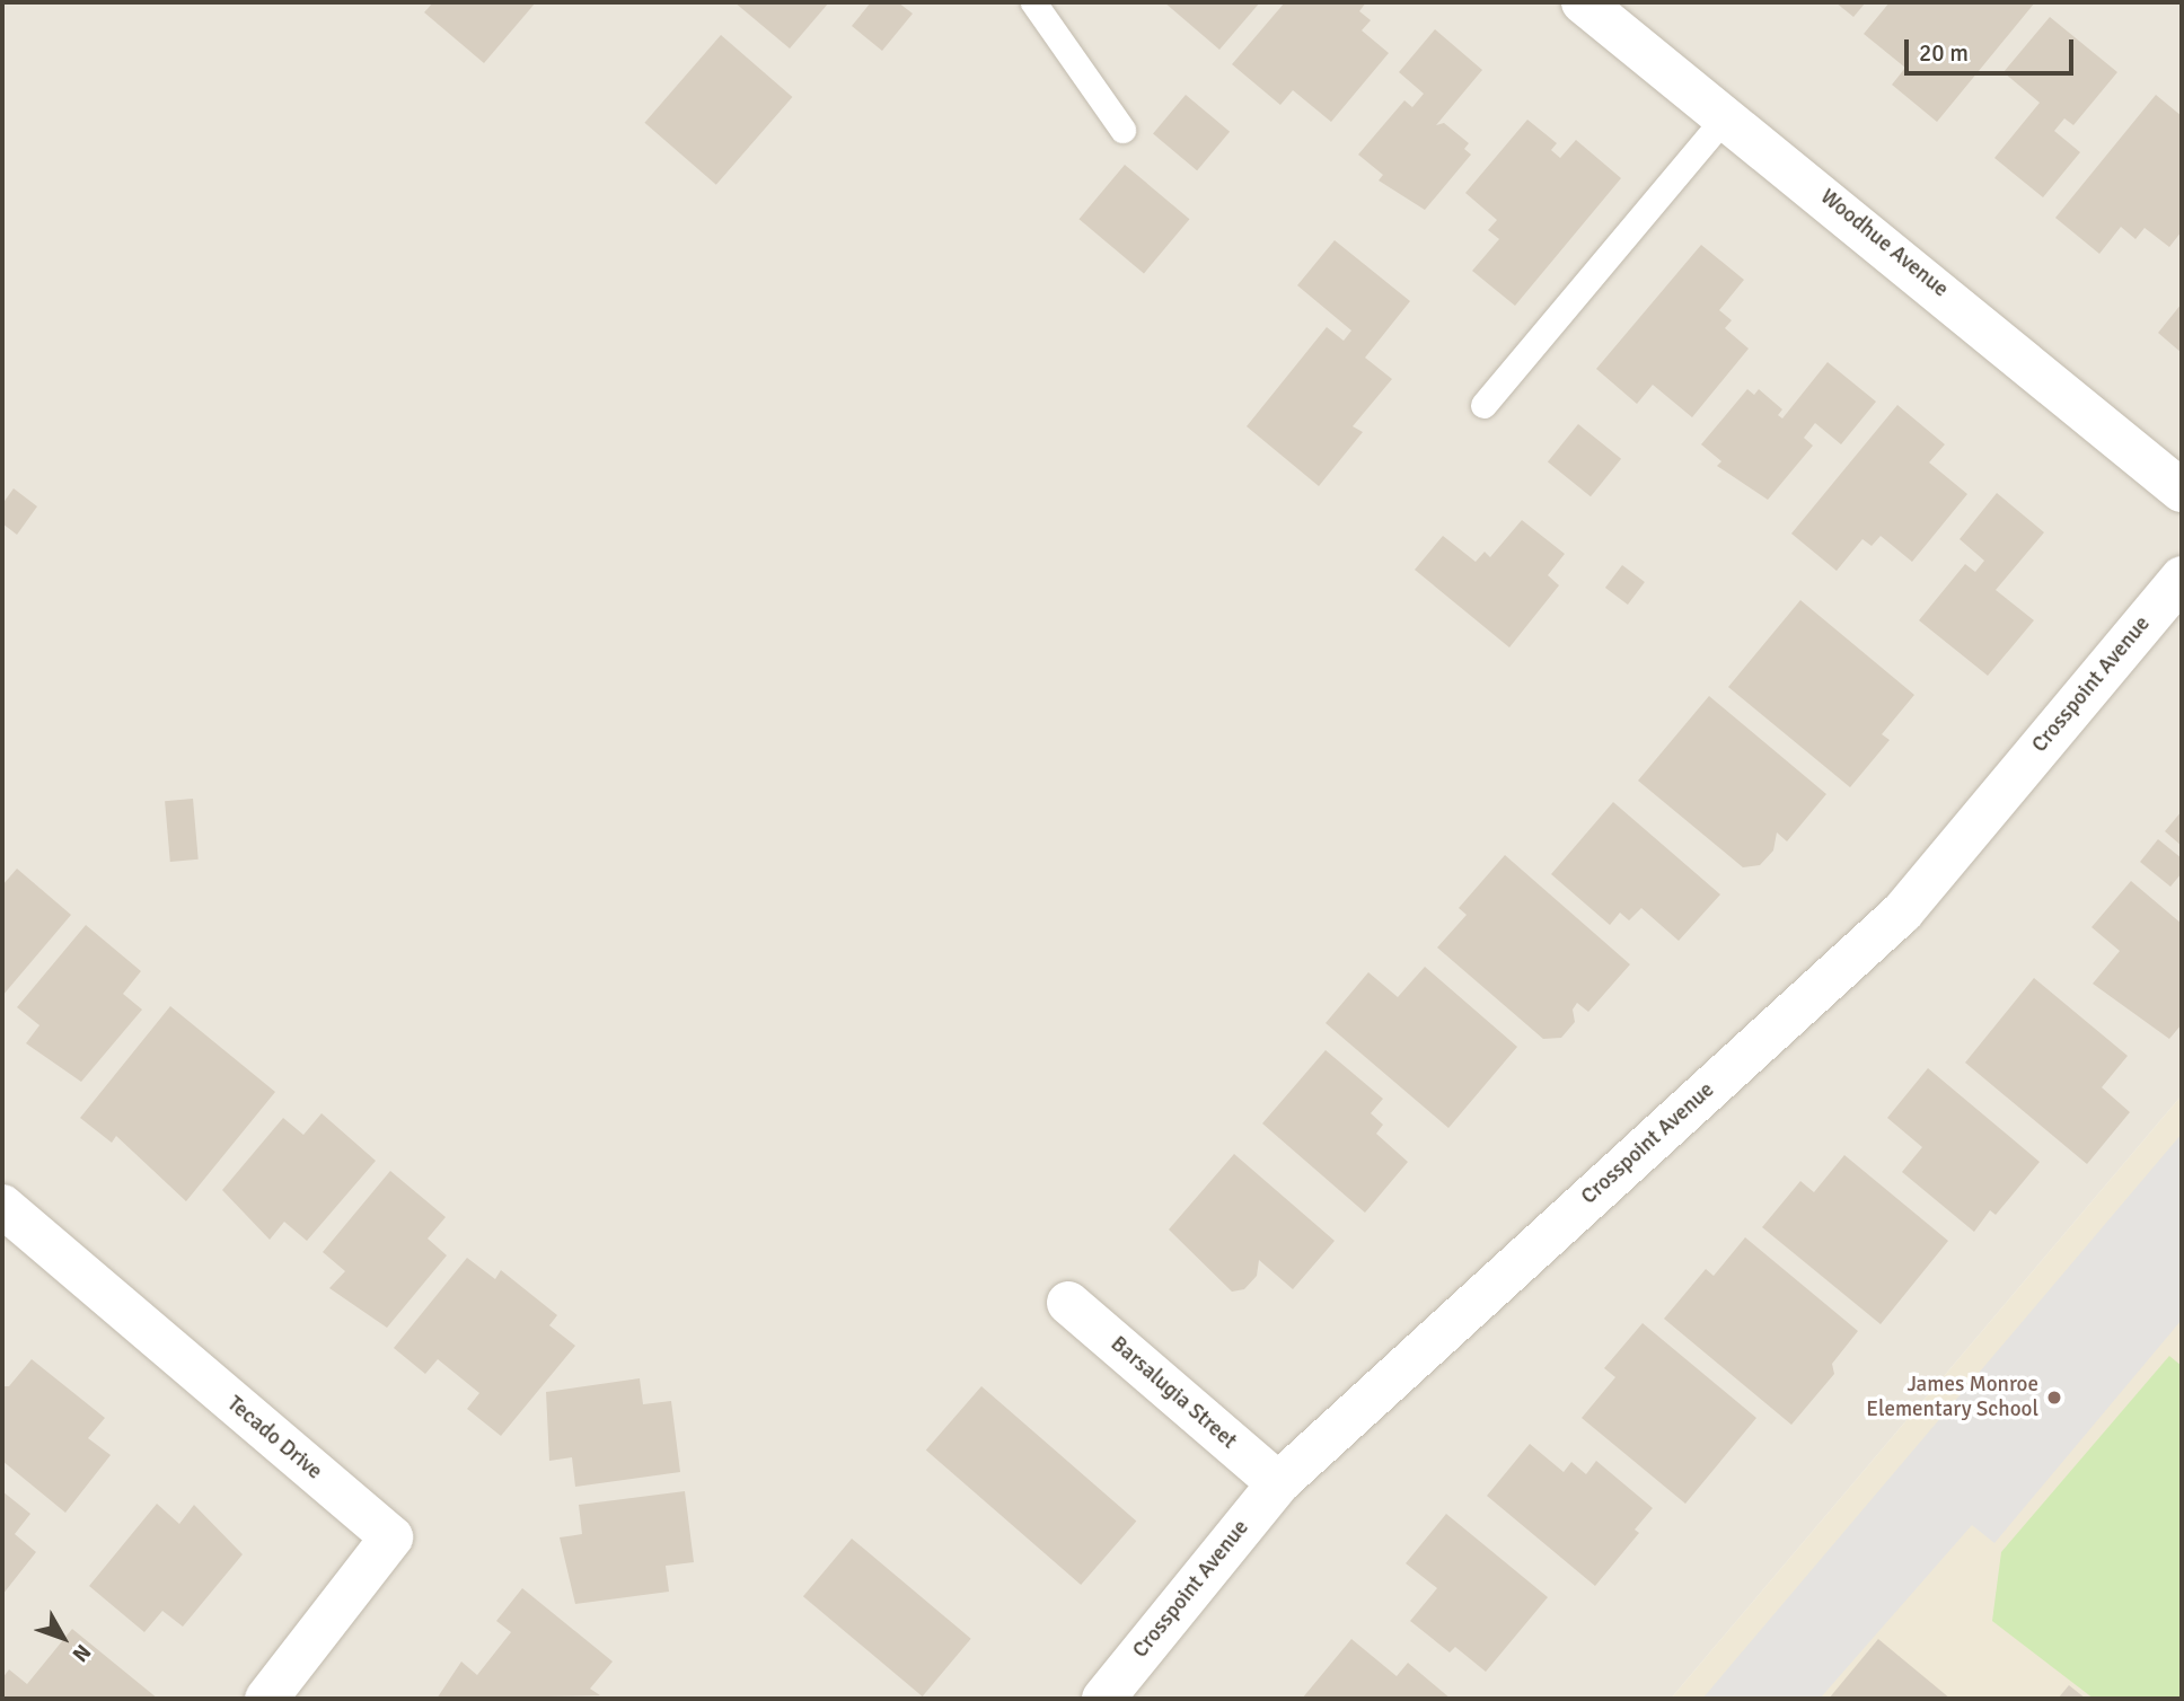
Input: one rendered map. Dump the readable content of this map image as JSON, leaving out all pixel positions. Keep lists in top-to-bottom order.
{
  "streets": {
    "street": [
      "Woodhue Avenue",
      "Crosspoint Avenue",
      "Barsalugia Street",
      "Tecado Drive"
    ]
  },
  "crossings": [
    ["Crosspoint Avenue", "Barsalugia Street"]
  ],
  "places": ["James Monroe Elementary School"],
  "scale_bar": "20 m",
  "north": "bottom right"
}
